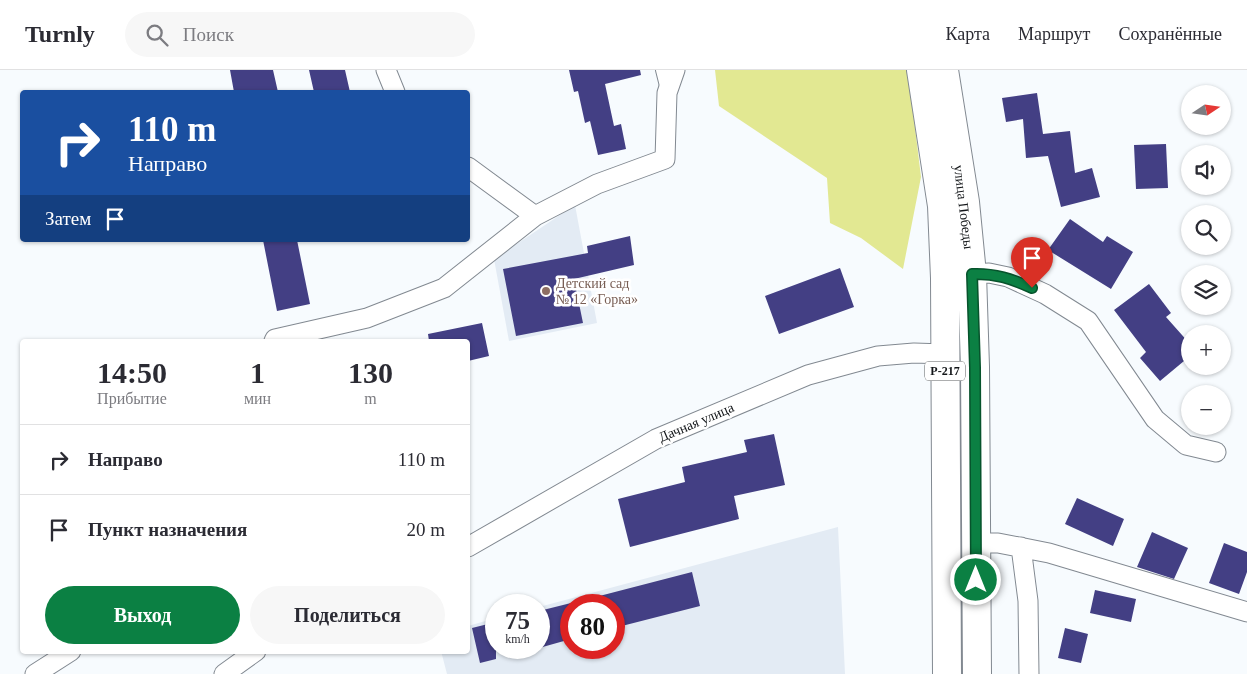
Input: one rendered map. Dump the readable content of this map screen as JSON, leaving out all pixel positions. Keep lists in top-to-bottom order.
{
  "streets": {
    "highway": ["улица Победы", "Р-217"],
    "street": ["Дачная улица"]
  },
  "crossings": [
    ["улица Победы", "Дачная улица"]
  ],
  "places": ["Детский сад № 12 «Горка»"],
  "north": "right",
  "page": {
    "header": "Turnly",
    "search": "Поиск",
    "nav": ["Карта", "Маршрут", "Сохранённые"],
    "map_buttons": ["+", "−"],
    "turn": ["110 m", "Направо"],
    "then": "Затем",
    "eta": [
      "14:50",
      "Прибытие",
      "1",
      "мин",
      "130",
      "m"
    ],
    "list": [
      {
        "name": "Направо",
        "value": "110 m"
      },
      {
        "name": "Пункт назначения",
        "value": "20 m"
      }
    ],
    "buttons": ["Выход", "Поделиться"],
    "speed": "75 km/h",
    "limit": "80"
  }
}
